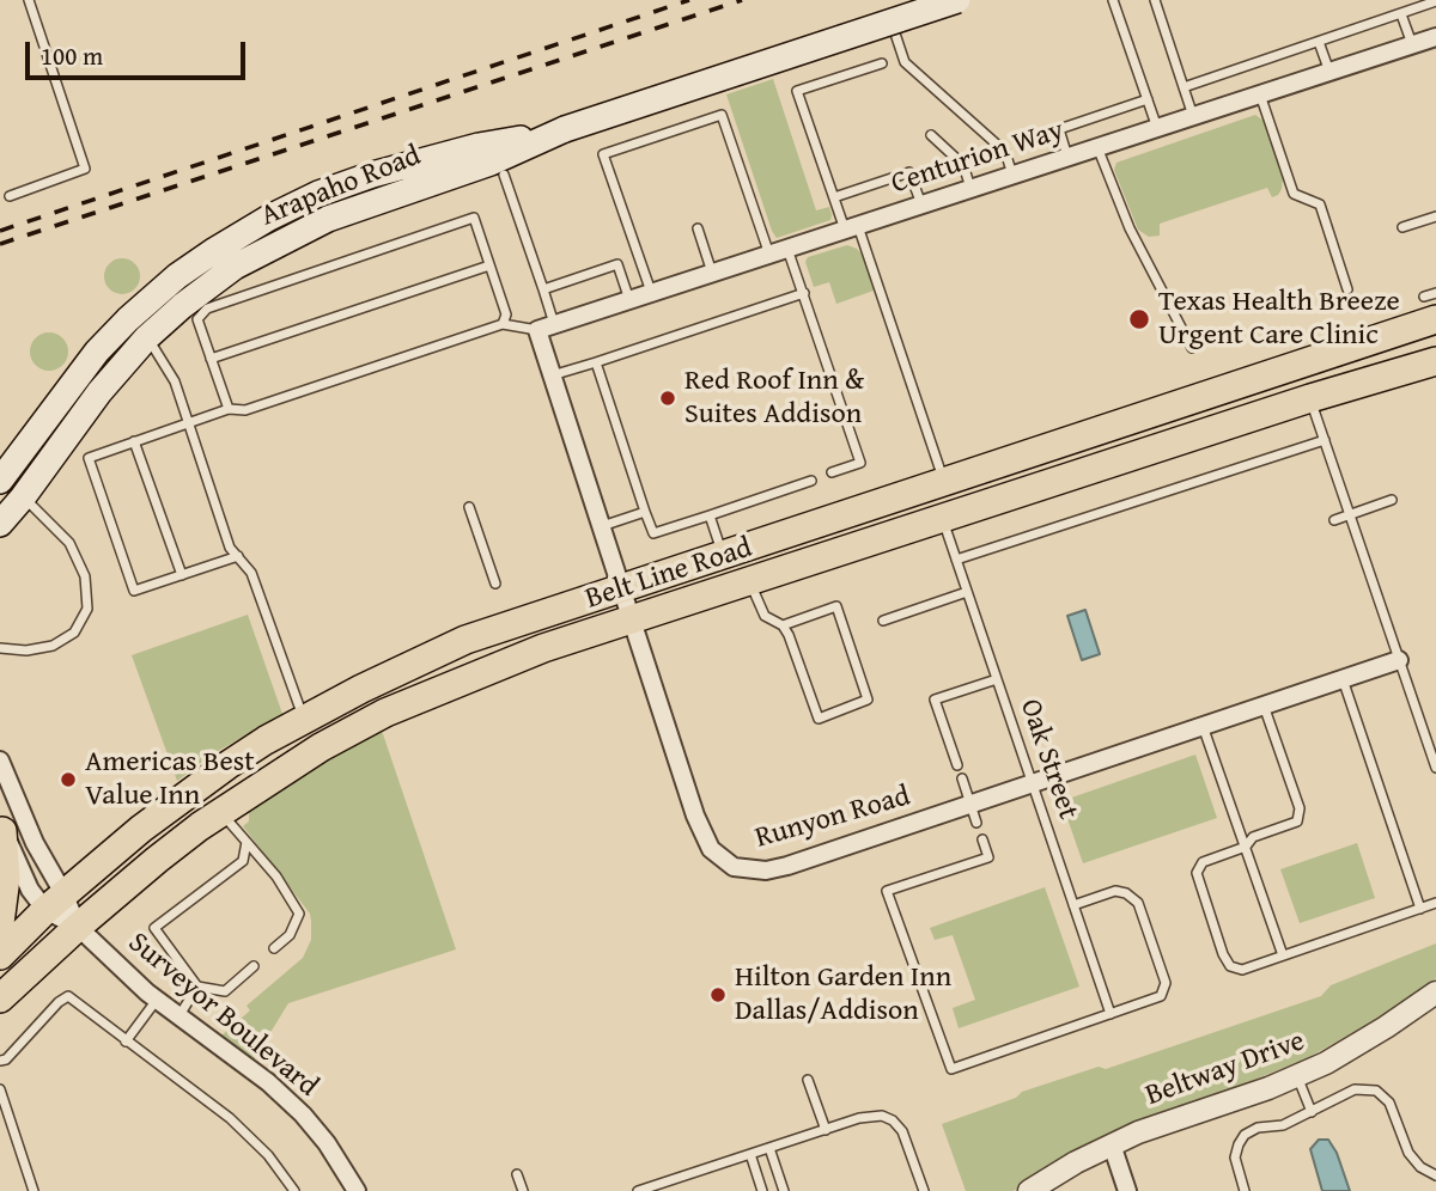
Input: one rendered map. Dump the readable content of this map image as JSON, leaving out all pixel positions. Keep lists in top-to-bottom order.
{
  "streets": {
    "main road": ["Arapaho Road", "Belt Line Road"],
    "street": [
      "Centurion Way",
      "Runyon Road",
      "Surveyor Boulevard",
      "Beltway Drive"
    ],
    "lane": ["Oak Street"]
  },
  "crossings": [
    ["Centurion Way", "Runyon Road"],
    ["Belt Line Road", "Oak Street"],
    ["Belt Line Road", "Runyon Road"],
    ["Belt Line Road", "Surveyor Boulevard"],
    ["Oak Street", "Runyon Road"]
  ],
  "places": [
    "Texas Health Breeze Urgent Care Clinic",
    "Red Roof Inn & Suites Addison",
    "Americas Best Value Inn",
    "Hilton Garden Inn Dallas/Addison"
  ],
  "scale_bar": "100 m"
}
